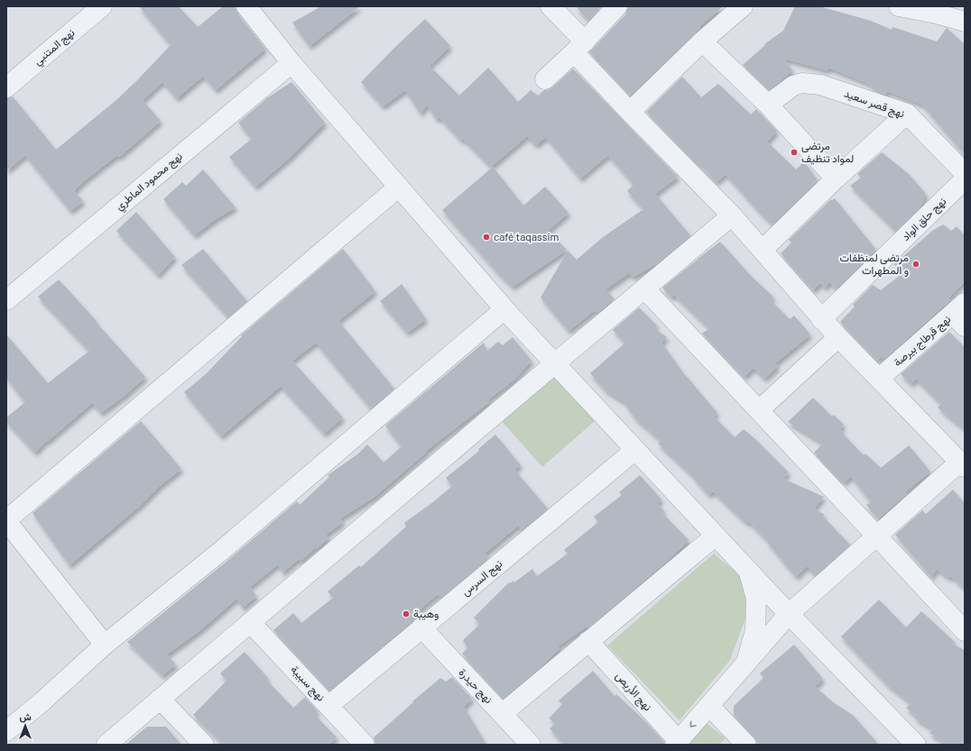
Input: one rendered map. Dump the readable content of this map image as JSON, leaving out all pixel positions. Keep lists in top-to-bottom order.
{
  "streets": {
    "street": [
      "نهج المتنبي",
      "نهج قصر سعيد",
      "نهج محمود الماطري",
      "نهج حلق الواد",
      "نهج قرطاج بيرصة",
      "نهج السرس",
      "نهج سبيبة",
      "نهج حيدرة",
      "نهج الأريص"
    ]
  },
  "crossings": [
    ["نهج السرس", "نهج سبيبة"],
    ["نهج السرس", "نهج حيدرة"]
  ],
  "places": [
    "مرتضى لمواد تنظيف",
    "café taqassim",
    "مرتضى لمنظفات و المطهرات",
    "وهيبة"
  ],
  "north": "top"
}
